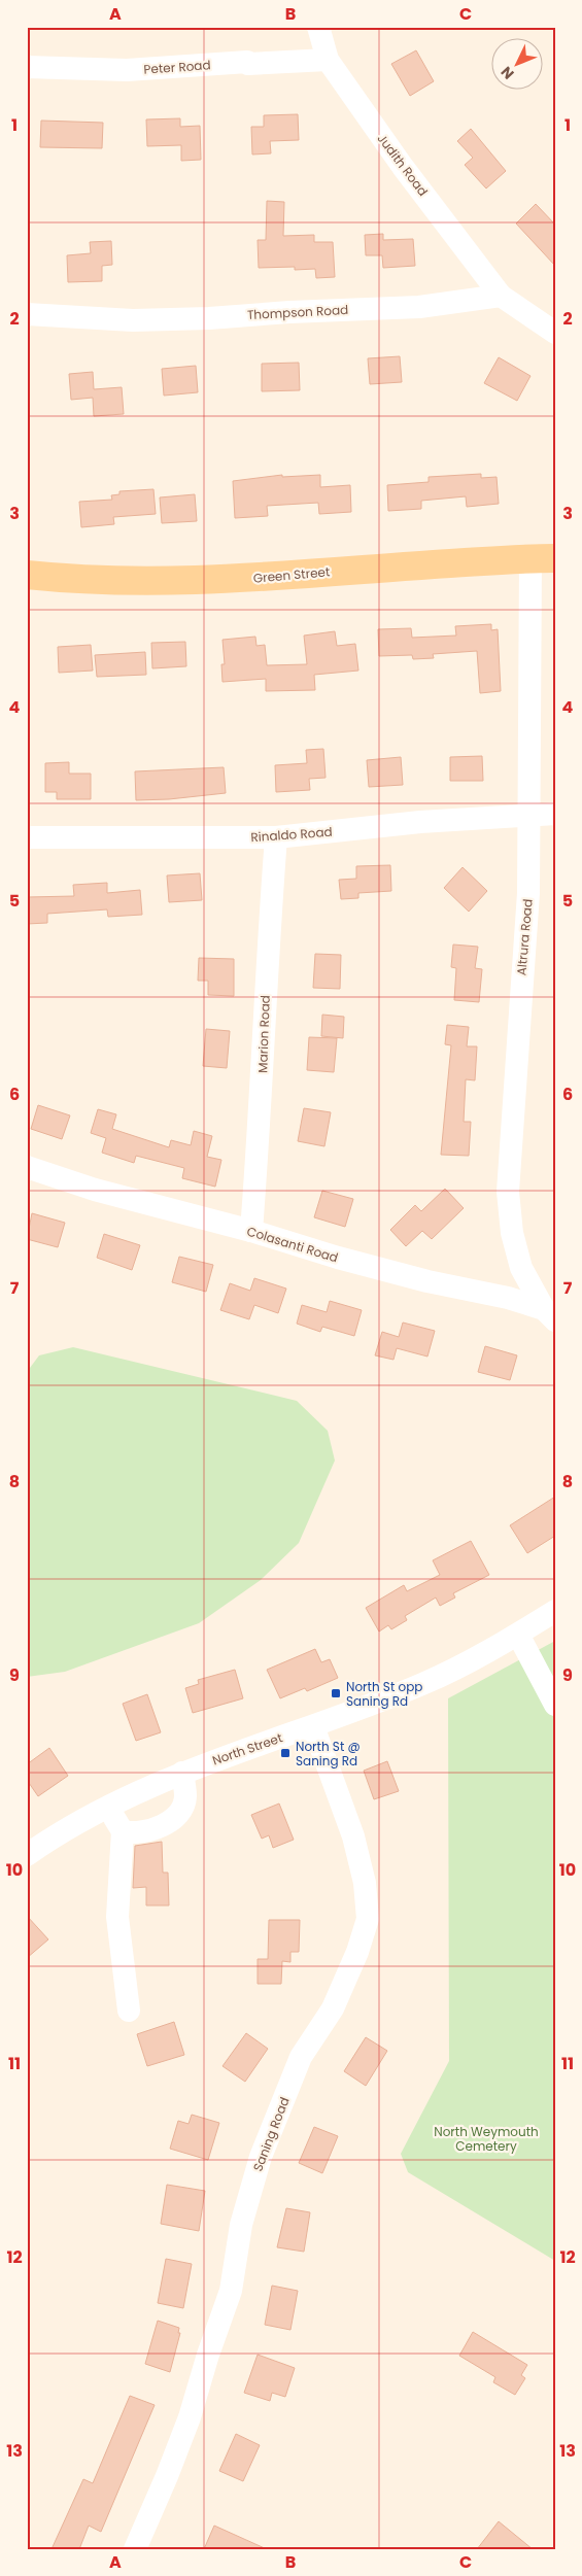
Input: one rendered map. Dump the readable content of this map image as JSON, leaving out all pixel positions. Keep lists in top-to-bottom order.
{
  "streets": {
    "main road": ["Green Street"],
    "street": [
      "Peter Road",
      "Judith Road",
      "Thompson Road",
      "Rinaldo Road",
      "Altrura Road",
      "Marion Road",
      "Colasanti Road",
      "North Street",
      "Saning Road"
    ]
  },
  "crossings": [
    ["Peter Road", "Judith Road"],
    ["Judith Road", "Thompson Road"],
    ["Green Street", "Altrura Road"],
    ["Rinaldo Road", "Altrura Road"],
    ["Rinaldo Road", "Marion Road"],
    ["Altrura Road", "Colasanti Road"],
    ["Marion Road", "Colasanti Road"],
    ["North Street", "Saning Road"]
  ],
  "parks": ["North Weymouth Cemetery"],
  "places": {
    "transit": ["North St opp Saning Rd", "North St @ Saning Rd"]
  },
  "north": "bottom left",
  "grid": {
    "columns": ["A", "B", "C"],
    "rows": [
      "1",
      "2",
      "3",
      "4",
      "5",
      "6",
      "7",
      "8",
      "9",
      "10",
      "11",
      "12",
      "13"
    ]
  }
}
